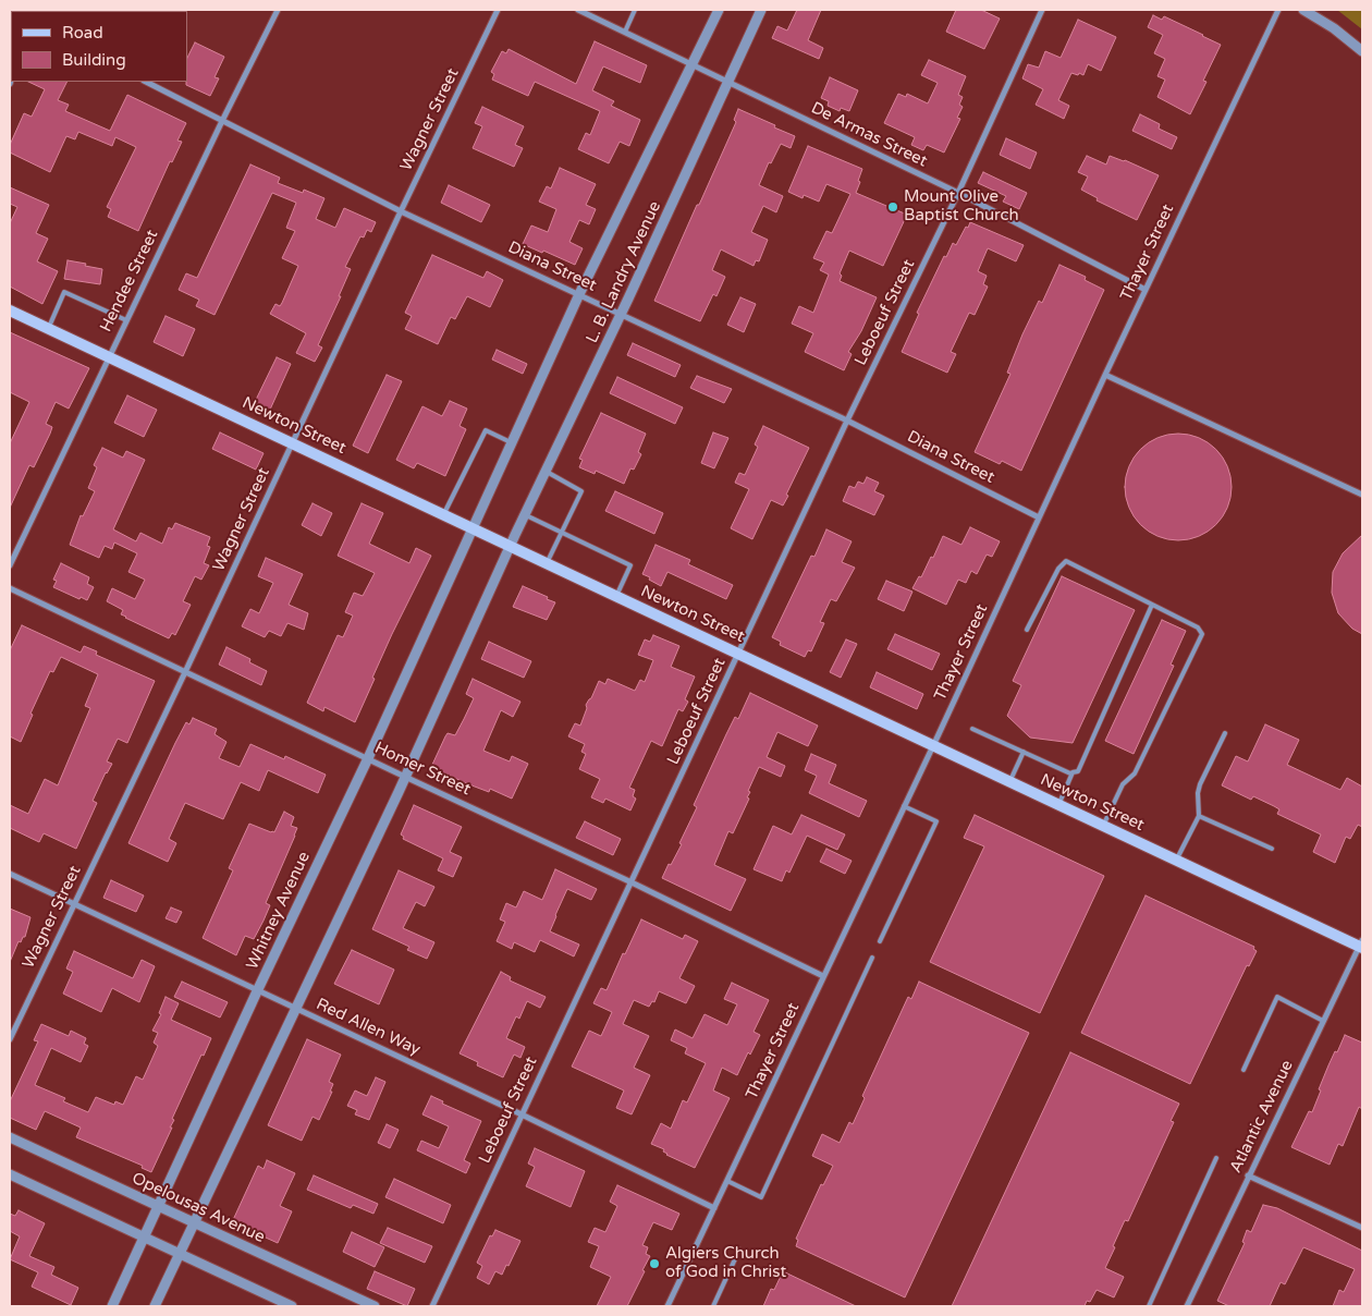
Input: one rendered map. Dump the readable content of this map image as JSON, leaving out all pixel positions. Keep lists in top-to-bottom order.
{
  "streets": {
    "main road": ["Newton Street"],
    "street": [
      "Wagner Street",
      "De Armas Street",
      "Thayer Street",
      "Diana Street",
      "L. B. Landry Avenue",
      "Hendee Street",
      "Leboeuf Street",
      "Homer Street",
      "Whitney Avenue",
      "Red Allen Way",
      "Atlantic Avenue",
      "Opelousas Avenue"
    ]
  },
  "crossings": [
    ["Wagner Street", "Diana Street"],
    ["Wagner Street", "Newton Street"],
    ["Wagner Street", "Homer Street"],
    ["Wagner Street", "Red Allen Way"],
    ["De Armas Street", "Thayer Street"],
    ["De Armas Street", "L. B. Landry Avenue"],
    ["De Armas Street", "Leboeuf Street"],
    ["Thayer Street", "Diana Street"],
    ["Thayer Street", "Newton Street"],
    ["Thayer Street", "Homer Street"],
    ["Thayer Street", "Red Allen Way"],
    ["Diana Street", "L. B. Landry Avenue"],
    ["Diana Street", "Hendee Street"],
    ["Diana Street", "Leboeuf Street"],
    ["L. B. Landry Avenue", "Newton Street"],
    ["L. B. Landry Avenue", "Whitney Avenue"],
    ["Hendee Street", "Newton Street"],
    ["Leboeuf Street", "Newton Street"],
    ["Leboeuf Street", "Homer Street"],
    ["Leboeuf Street", "Red Allen Way"],
    ["Newton Street", "Whitney Avenue"],
    ["Newton Street", "Atlantic Avenue"],
    ["Homer Street", "Whitney Avenue"],
    ["Whitney Avenue", "Red Allen Way"],
    ["Whitney Avenue", "Opelousas Avenue"]
  ],
  "places": ["Mount Olive Baptist Church", "Algiers Church of God in Christ"],
  "legend": ["Road", "Building"]
}
